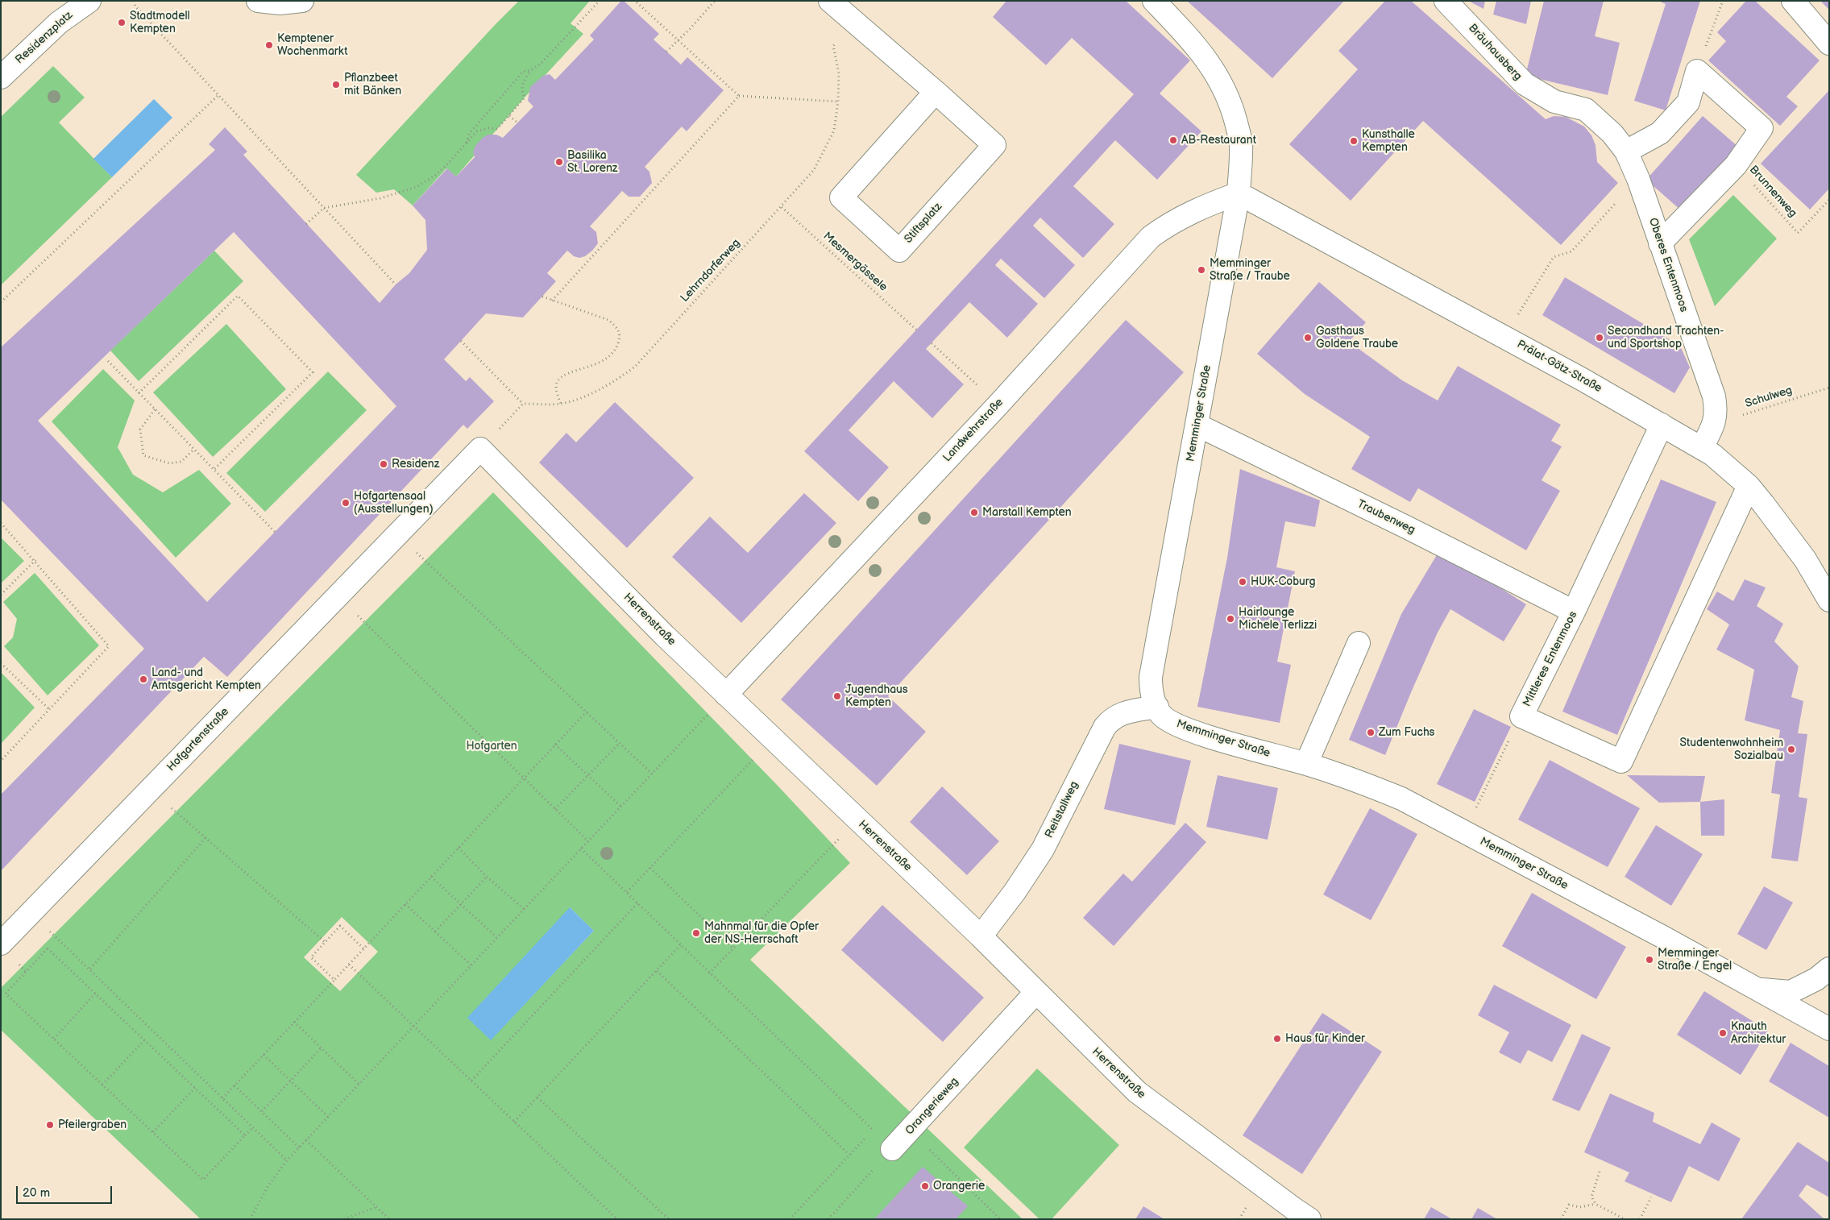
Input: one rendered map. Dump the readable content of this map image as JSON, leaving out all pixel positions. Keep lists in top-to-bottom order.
{
  "streets": {
    "street": [
      "Residenzplatz",
      "Bräuhausberg",
      "Stiftsplatz",
      "Oberes Entenmoos",
      "Prälat-Götz-Straße",
      "Memminger Straße",
      "Landwehrstraße",
      "Traubenweg",
      "Herrenstraße",
      "Mittleres Entenmoos",
      "Hofgartenstraße",
      "Reitstallweg",
      "Orangerieweg"
    ],
    "path": [
      "Brunnenweg",
      "Mesmergässele",
      "Lehrndorferweg",
      "Schulweg"
    ]
  },
  "crossings": [
    ["Bräuhausberg", "Oberes Entenmoos"],
    ["Stiftsplatz", "Lehrndorferweg"],
    ["Mesmergässele", "Lehrndorferweg"],
    ["Oberes Entenmoos", "Prälat-Götz-Straße"],
    ["Oberes Entenmoos", "Schulweg"],
    ["Prälat-Götz-Straße", "Memminger Straße"],
    ["Prälat-Götz-Straße", "Landwehrstraße"],
    ["Prälat-Götz-Straße", "Mittleres Entenmoos"],
    ["Memminger Straße", "Landwehrstraße"],
    ["Memminger Straße", "Traubenweg"],
    ["Memminger Straße", "Reitstallweg"],
    ["Landwehrstraße", "Herrenstraße"],
    ["Traubenweg", "Mittleres Entenmoos"],
    ["Herrenstraße", "Hofgartenstraße"],
    ["Herrenstraße", "Reitstallweg"],
    ["Herrenstraße", "Orangerieweg"]
  ],
  "parks": ["Hofgarten"],
  "places": [
    "Stadtmodell Kempten",
    "Kemptener Wochenmarkt",
    "Pflanzbeet mit Bänken",
    "AB-Restaurant",
    "Kunsthalle Kempten",
    "Basilika St. Lorenz",
    "Memminger Straße / Traube",
    "Gasthaus Goldene Traube",
    "Secondhand Trachten- und Sportshop",
    "Residenz",
    "Hofgartensaal (Ausstellungen)",
    "Marstall Kempten",
    "HUK-Coburg",
    "Hairlounge Michele Terlizzi",
    "Land- und Amtsgericht Kempten",
    "Jugendhaus Kempten",
    "Zum Fuchs",
    "Studentenwohnheim Sozialbau",
    "Mahnmal für die Opfer der NS-Herrschaft",
    "Memminger Straße / Engel",
    "Knauth Architektur",
    "Haus für Kinder",
    "Pfeilergraben",
    "Orangerie"
  ],
  "scale_bar": "20 m"
}
